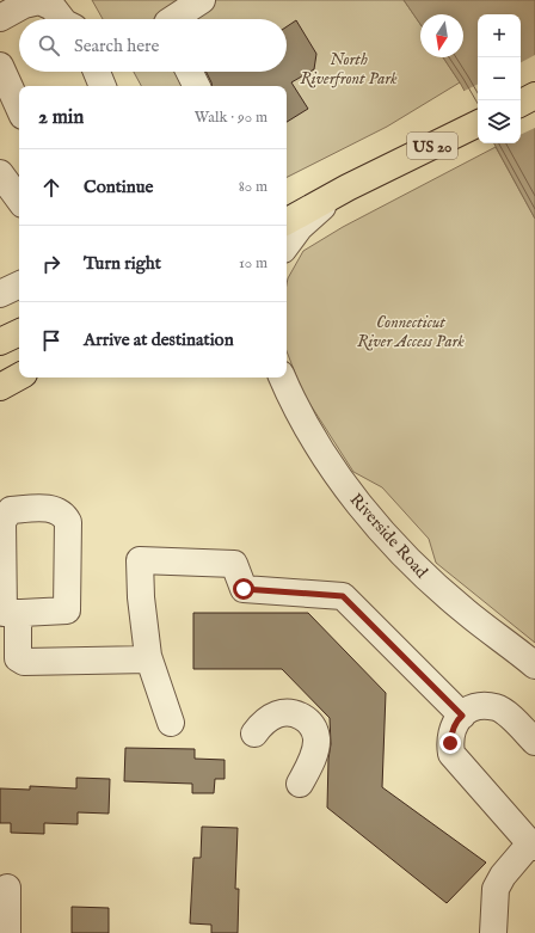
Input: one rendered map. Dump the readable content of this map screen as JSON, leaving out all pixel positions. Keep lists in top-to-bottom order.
{
  "streets": {
    "main road": ["US 20"],
    "street": ["Riverside Road"]
  },
  "parks": ["North Riverfront Park", "Connecticut River Access Park"],
  "north": "bottom",
  "page": {
    "map_buttons": ["+", "−"],
    "search": "Search here",
    "heading": ["2 min", "Walk · 90 m"],
    "list": [
      ["Continue", "80 m"],
      ["Turn right", "10 m"],
      "Arrive at destination"
    ]
  }
}
